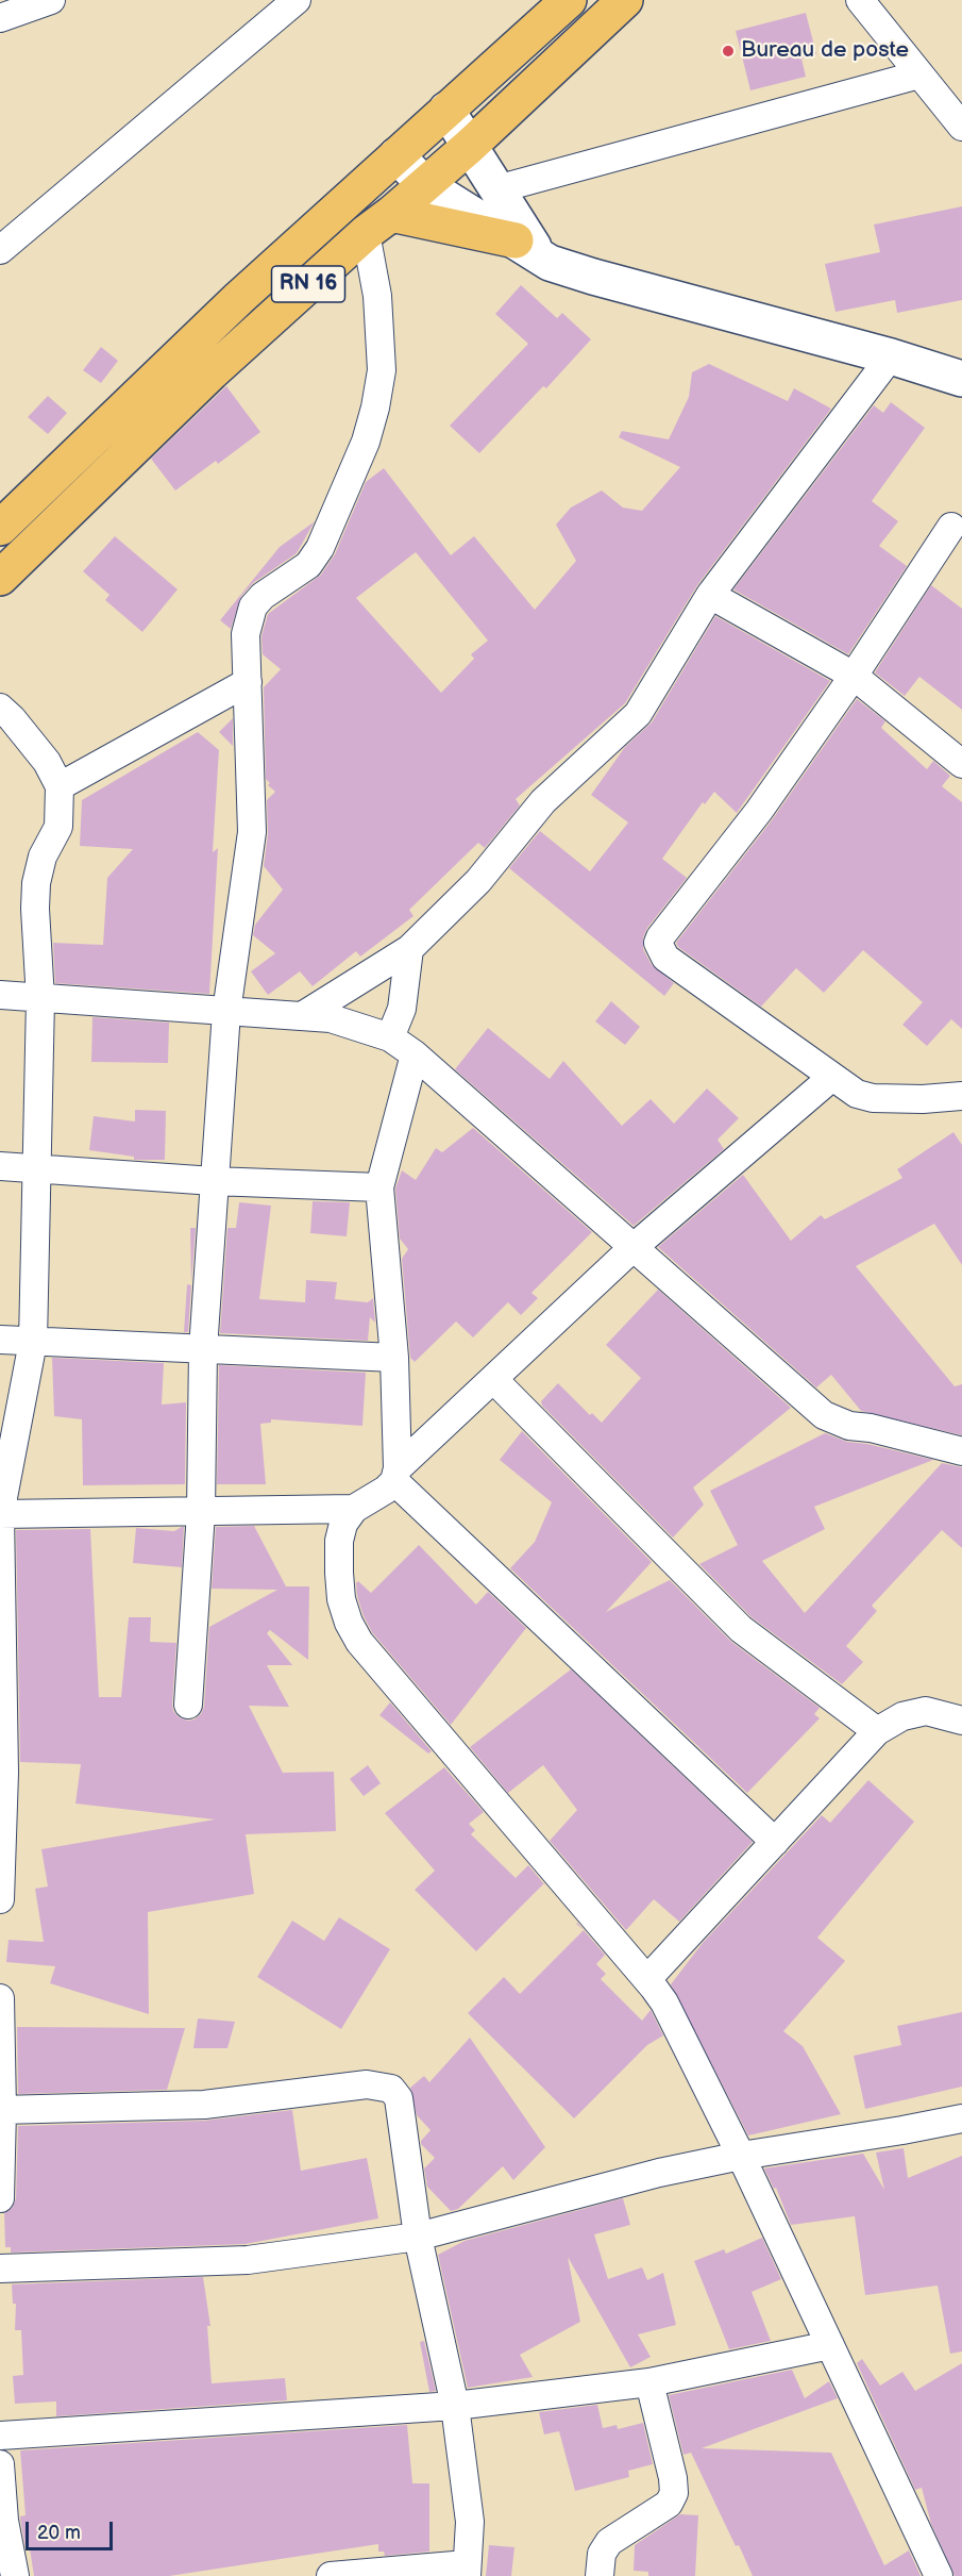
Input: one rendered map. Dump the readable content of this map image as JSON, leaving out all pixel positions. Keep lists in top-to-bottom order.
{
  "streets": {
    "main road": ["RN 16"]
  },
  "places": ["Bureau de poste"],
  "scale_bar": "20 m"
}
